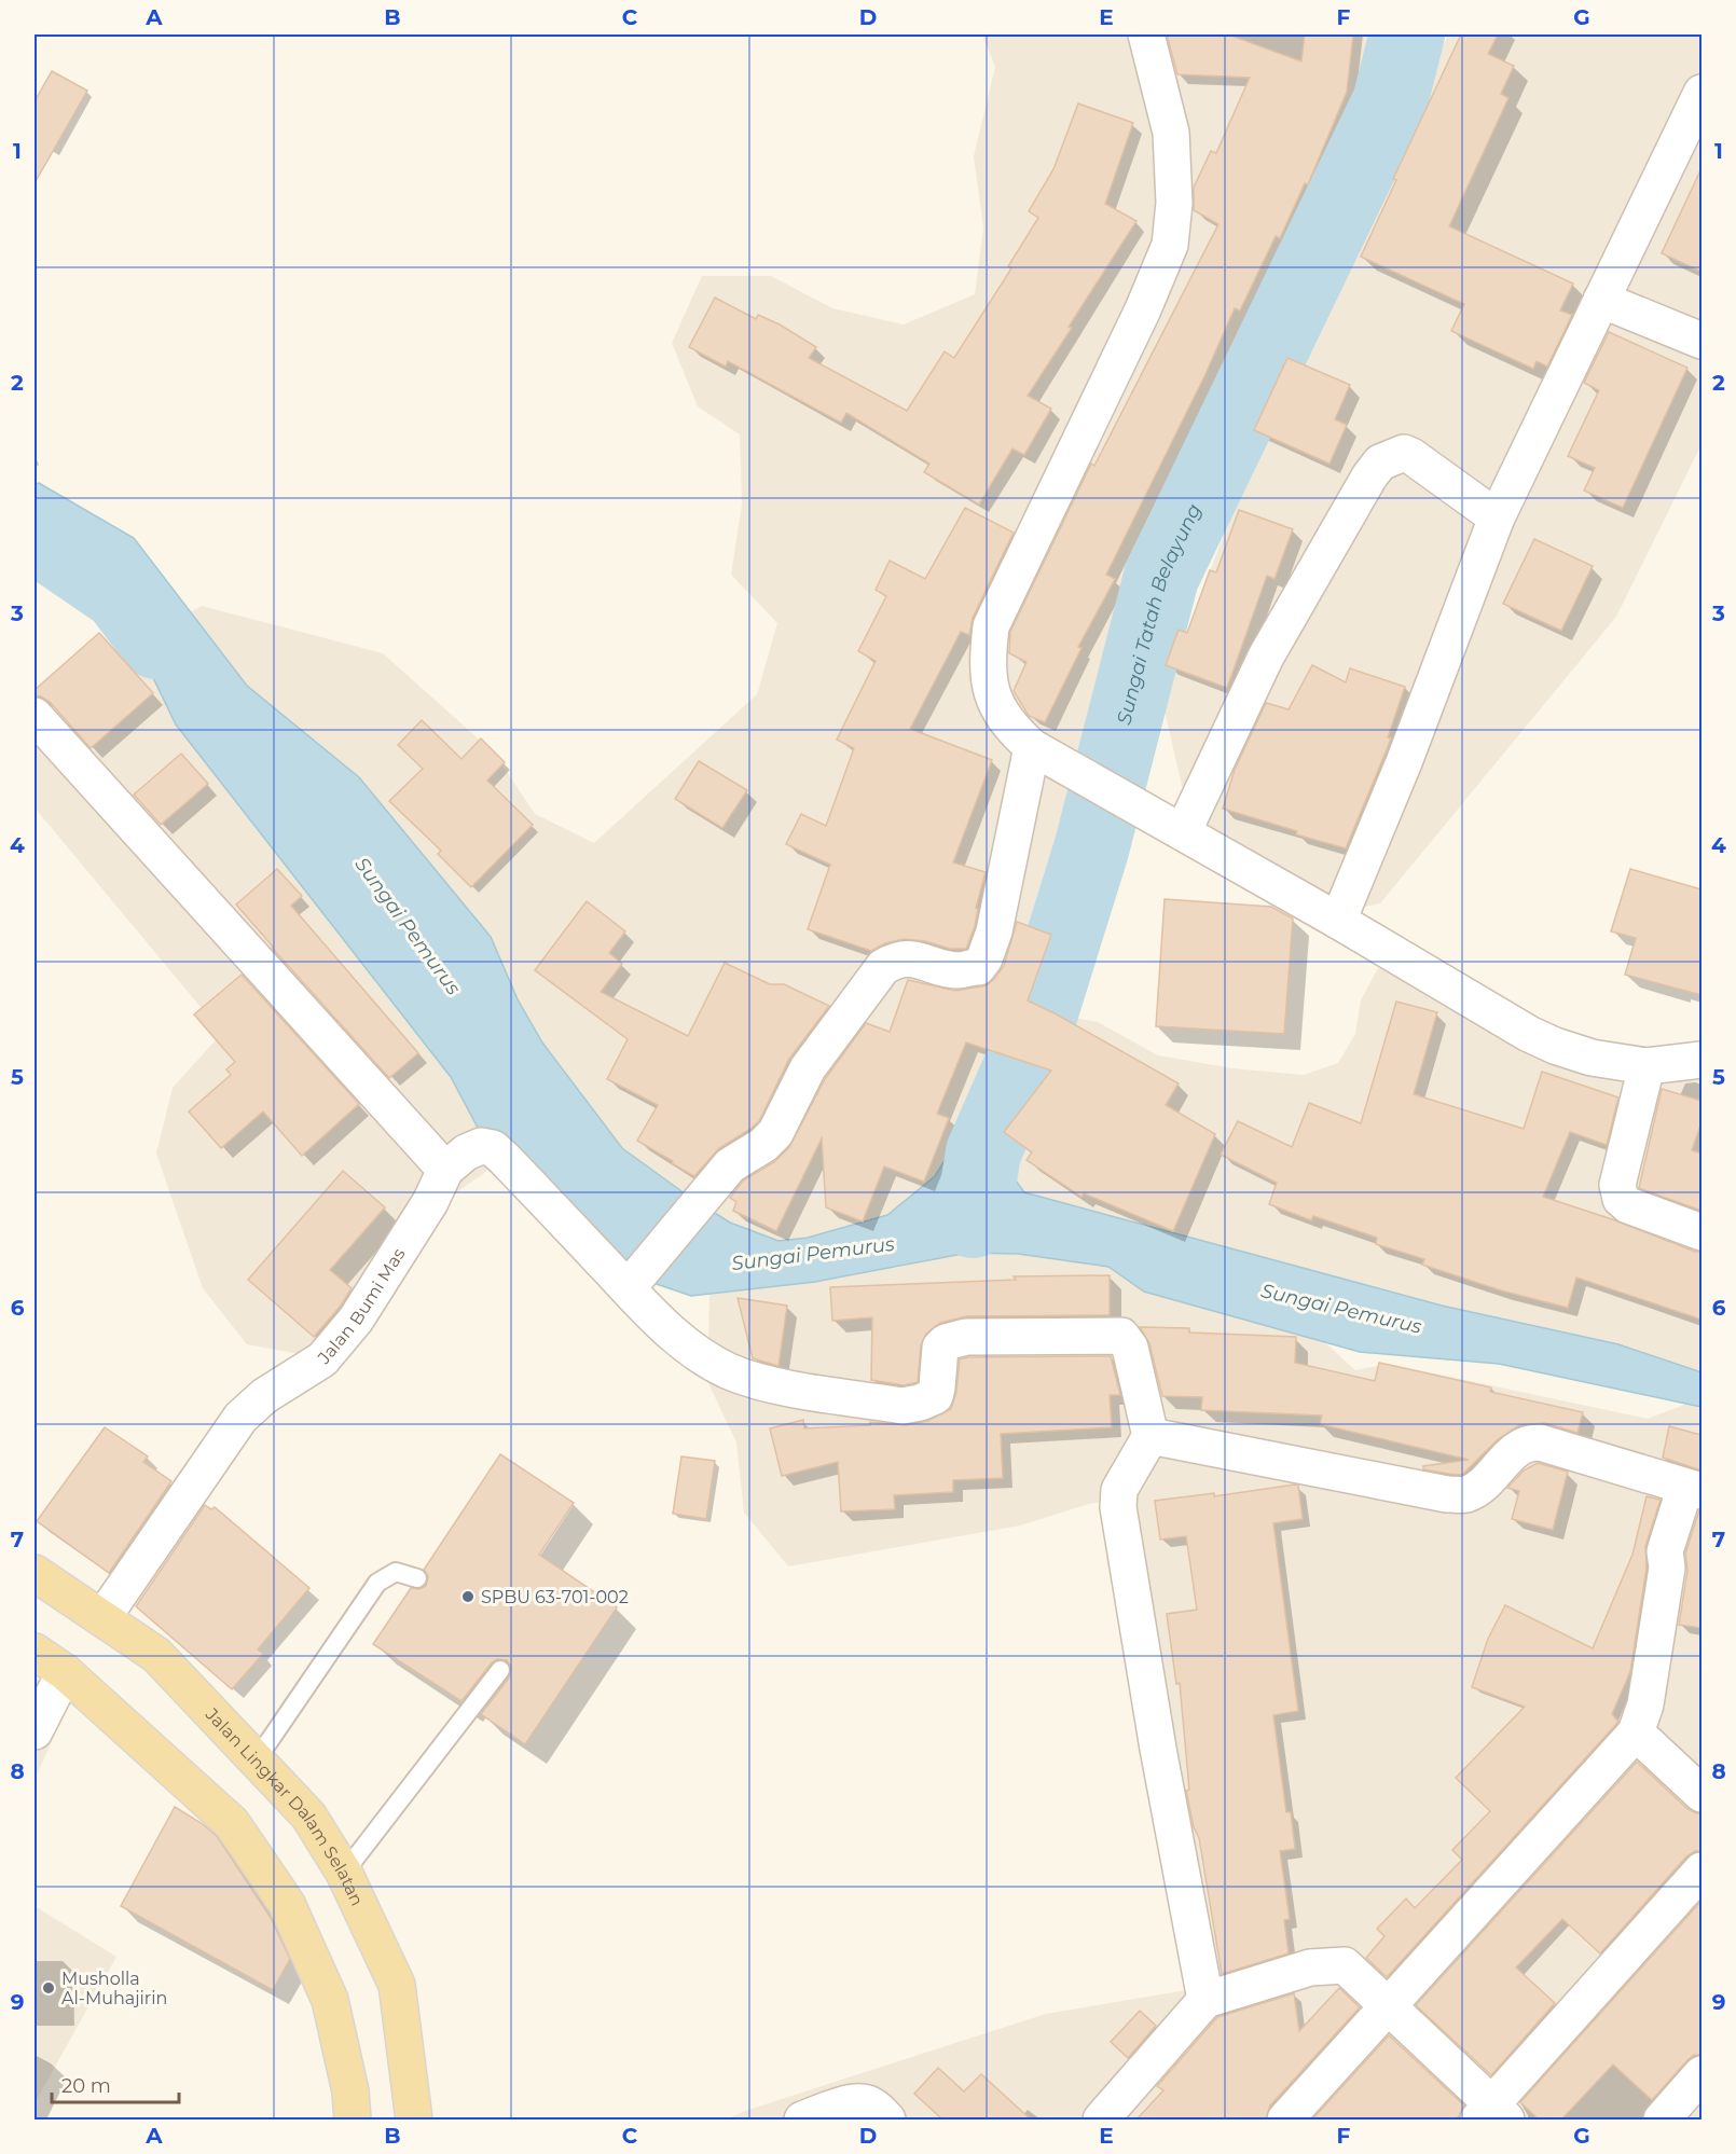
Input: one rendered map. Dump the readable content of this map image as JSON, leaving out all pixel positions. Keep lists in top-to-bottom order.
{
  "streets": {
    "main road": ["Jalan Lingkar Dalam Selatan"],
    "street": ["Jalan Bumi Mas"]
  },
  "crossings": [
    ["Jalan Bumi Mas", "Jalan Lingkar Dalam Selatan"]
  ],
  "water": ["Sungai Tatah Belayung", "Sungai Pemurus"],
  "places": ["SPBU 63-701-002", "Musholla Al-Muhajirin"],
  "scale_bar": "20 m",
  "grid": {
    "columns": [
      "A",
      "B",
      "C",
      "D",
      "E",
      "F",
      "G"
    ],
    "rows": [
      "1",
      "2",
      "3",
      "4",
      "5",
      "6",
      "7",
      "8",
      "9"
    ]
  }
}
